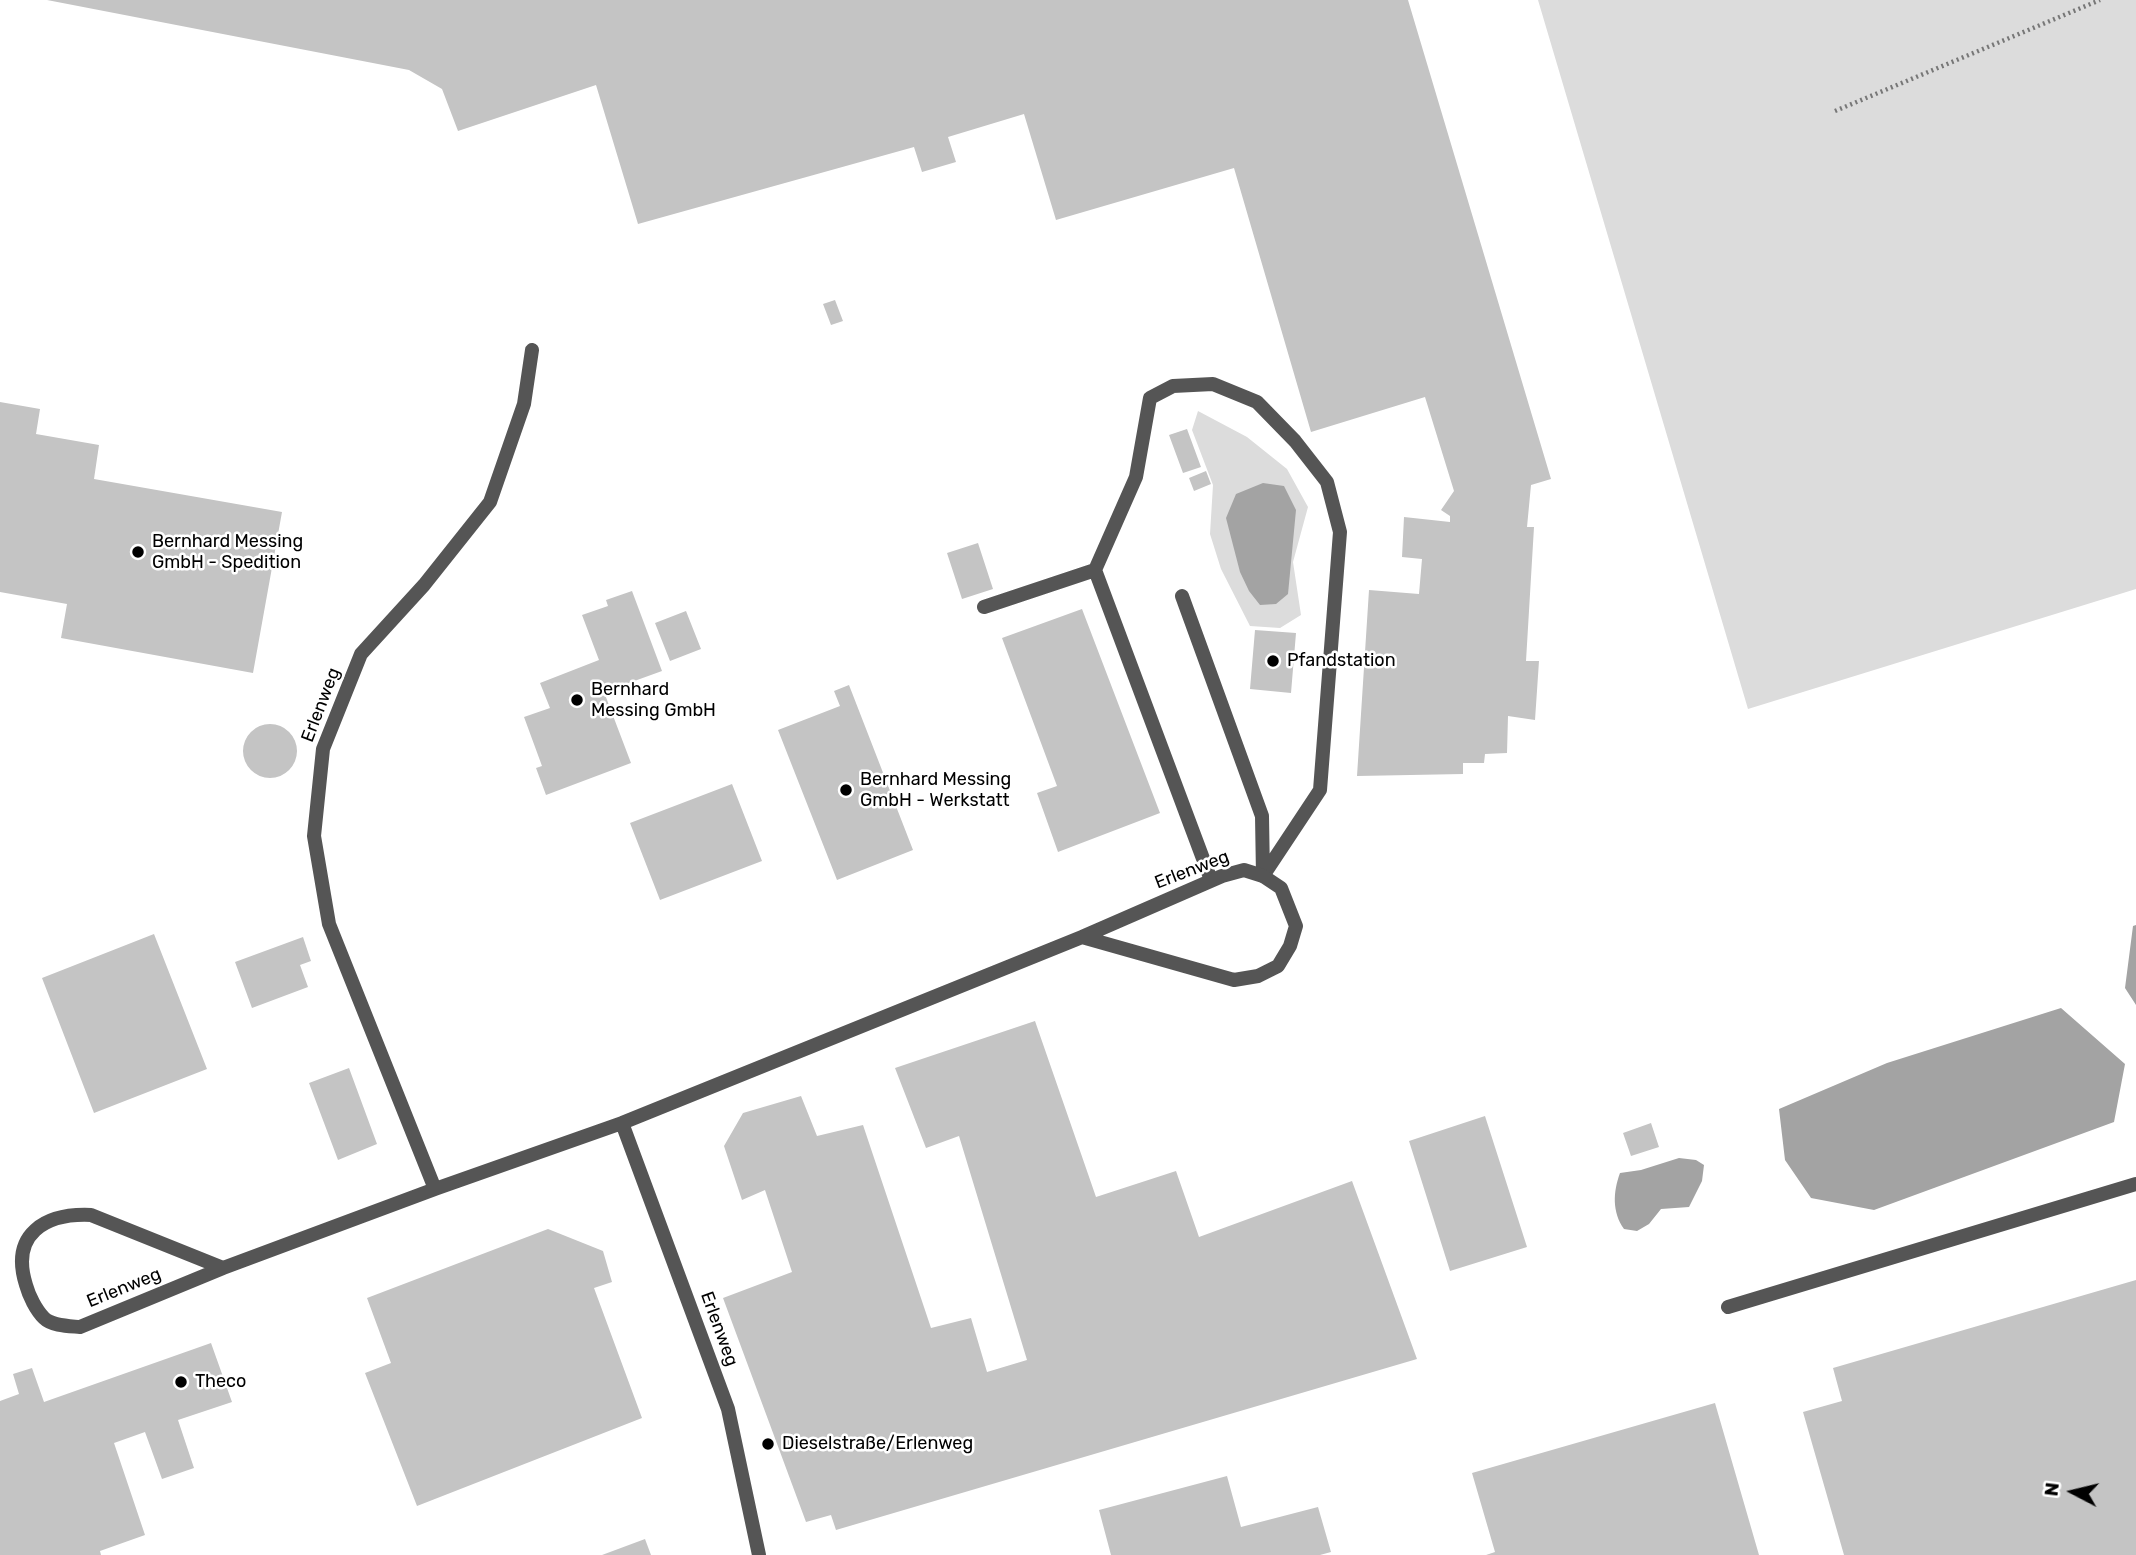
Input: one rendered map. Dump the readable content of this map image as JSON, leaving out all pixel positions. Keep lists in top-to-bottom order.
{
  "streets": {
    "street": ["Erlenweg"]
  },
  "places": [
    "Bernhard Messing GmbH - Spedition",
    "Pfandstation",
    "Bernhard Messing GmbH",
    "Bernhard Messing GmbH - Werkstatt",
    "Theco",
    "Dieselstraße/Erlenweg"
  ],
  "north": "left"
}
